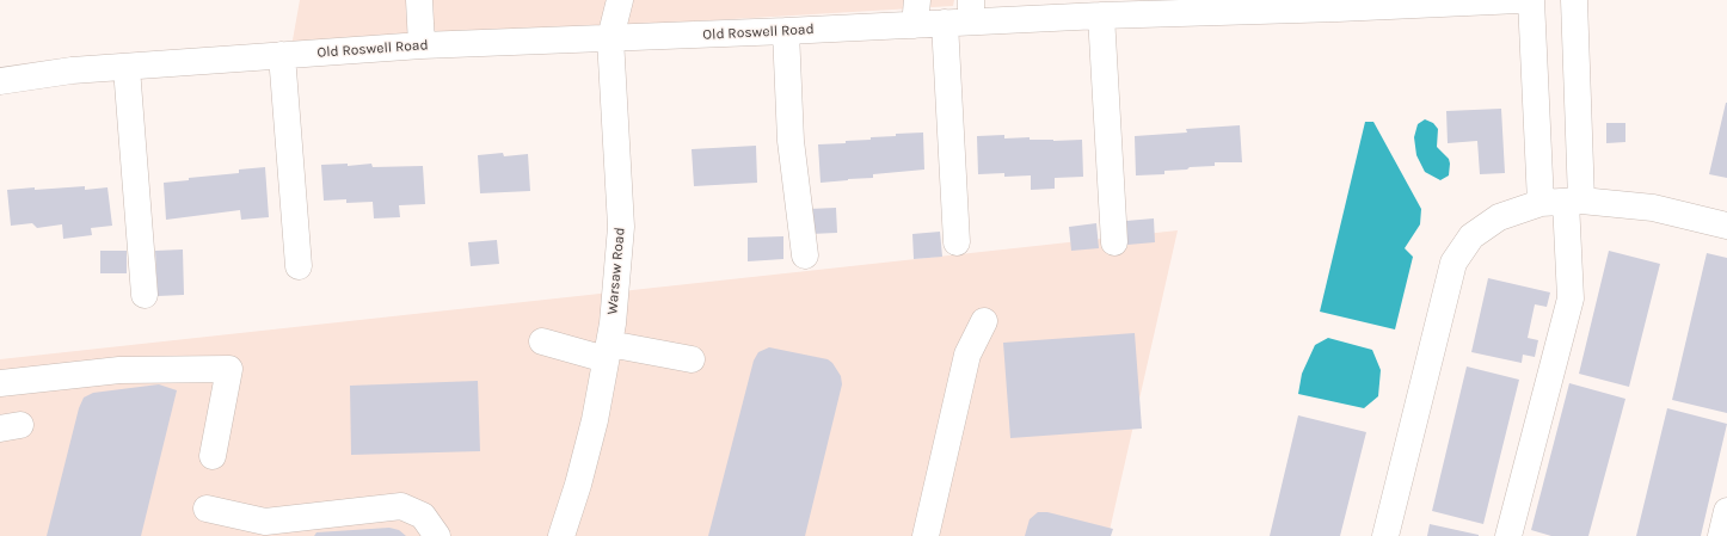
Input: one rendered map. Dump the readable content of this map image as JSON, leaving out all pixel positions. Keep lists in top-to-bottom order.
{
  "streets": {
    "street": ["Old Roswell Road", "Warsaw Road"]
  },
  "crossings": [
    ["Old Roswell Road", "Warsaw Road"]
  ]
}
